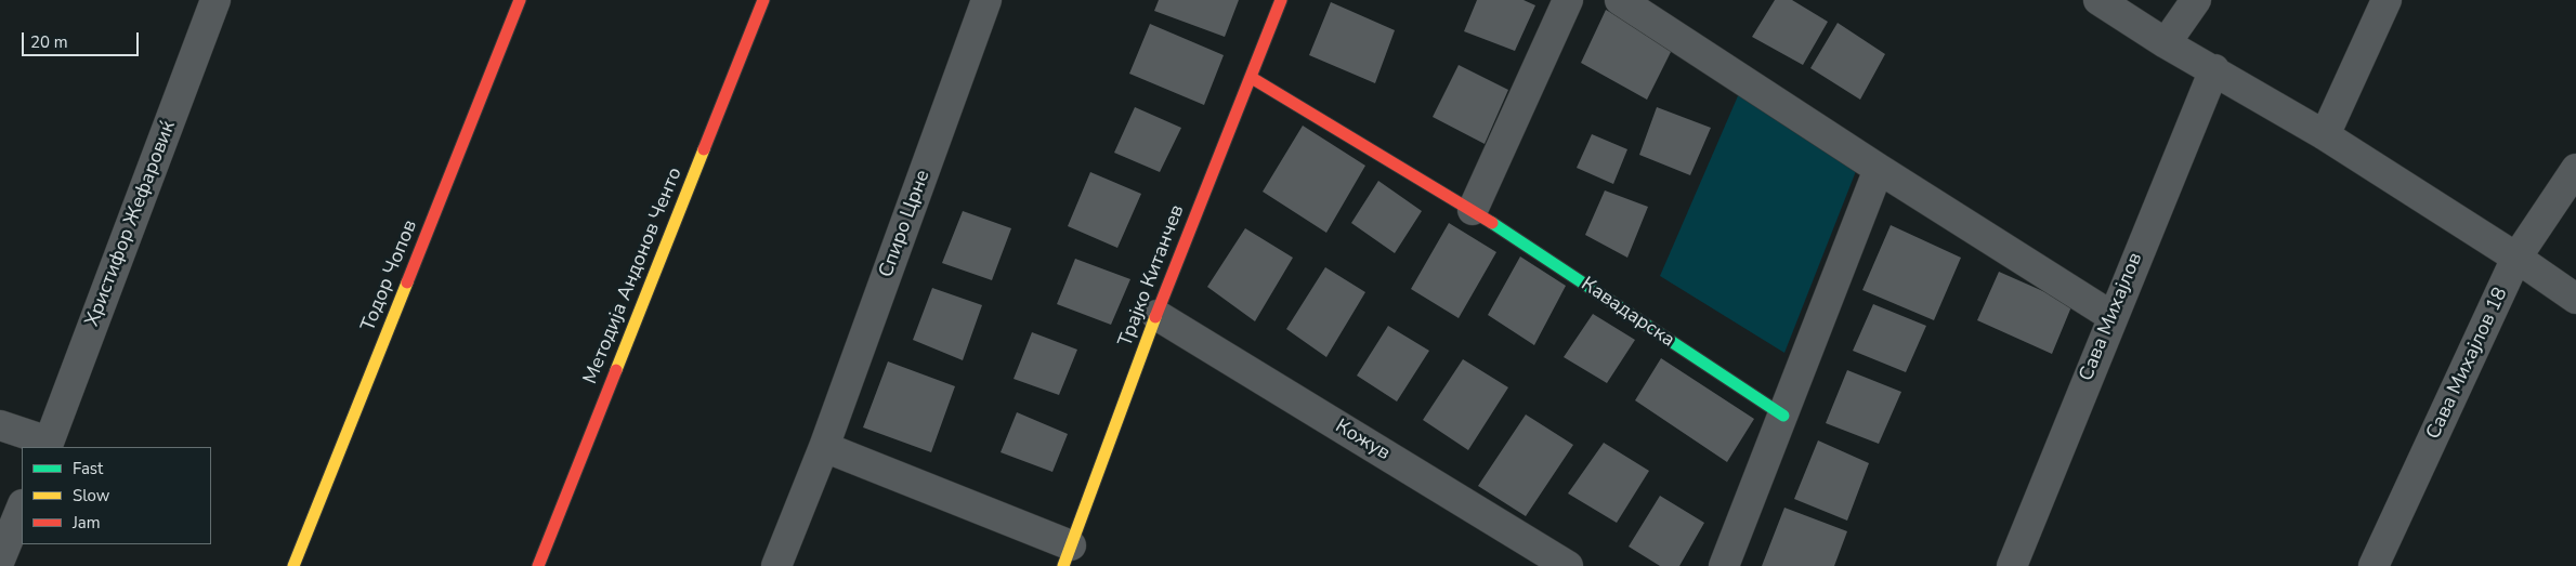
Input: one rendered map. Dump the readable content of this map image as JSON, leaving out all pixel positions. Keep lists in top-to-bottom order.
{
  "streets": {
    "street": [
      "Христифор Жефаровиќ",
      "Спиро Црне",
      "Тодор Чопов",
      "Методија Андонов Ченто",
      "Трајко Китанчев",
      "Кавадарска",
      "Сава Михајлов",
      "Сава Михајлов 18",
      "Кожув"
    ]
  },
  "crossings": [
    ["Трајко Китанчев", "Кавадарска"],
    ["Трајко Китанчев", "Кожув"]
  ],
  "legend": ["Fast", "Slow", "Jam"],
  "scale_bar": "20 m"
}
